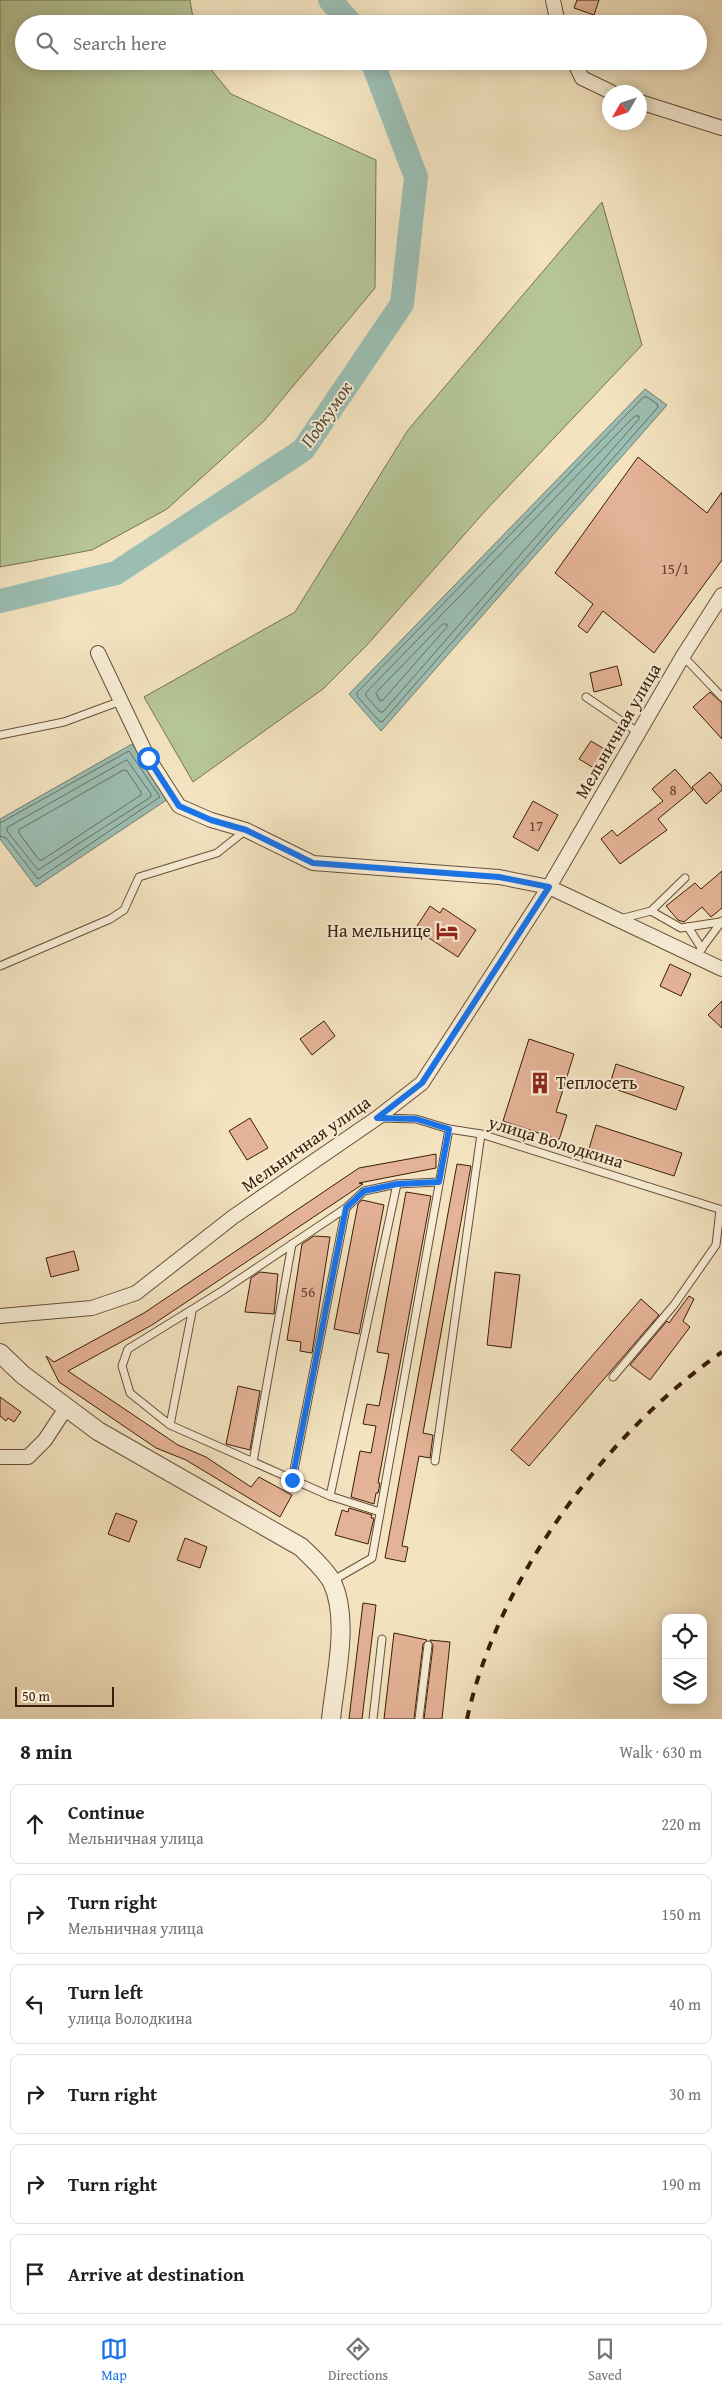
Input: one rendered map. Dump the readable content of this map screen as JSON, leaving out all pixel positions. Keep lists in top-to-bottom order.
{
  "streets": {
    "street": ["Мельничная улица"],
    "lane": ["улица Володкина"]
  },
  "crossings": [
    ["Мельничная улица", "улица Володкина"]
  ],
  "water": ["Подкумок"],
  "places": {
    "hotel": ["На мельнице"],
    "building": ["Теплосеть"]
  },
  "house_numbers": [
    "15/1",
    "8",
    "17",
    "56"
  ],
  "scale_bar": "50 m",
  "north": "bottom left",
  "page": {
    "search": "Search here",
    "scale": "50 m",
    "heading": ["8 min", "Walk · 630 m"],
    "list": [
      ["Continue", "Мельничная улица", "220 m"],
      ["Turn right", "Мельничная улица", "150 m"],
      ["Turn left", "улица Володкина", "40 m"],
      ["Turn right", "30 m"],
      ["Turn right", "190 m"],
      "Arrive at destination"
    ],
    "nav": ["Map", "Directions", "Saved"]
  }
}
